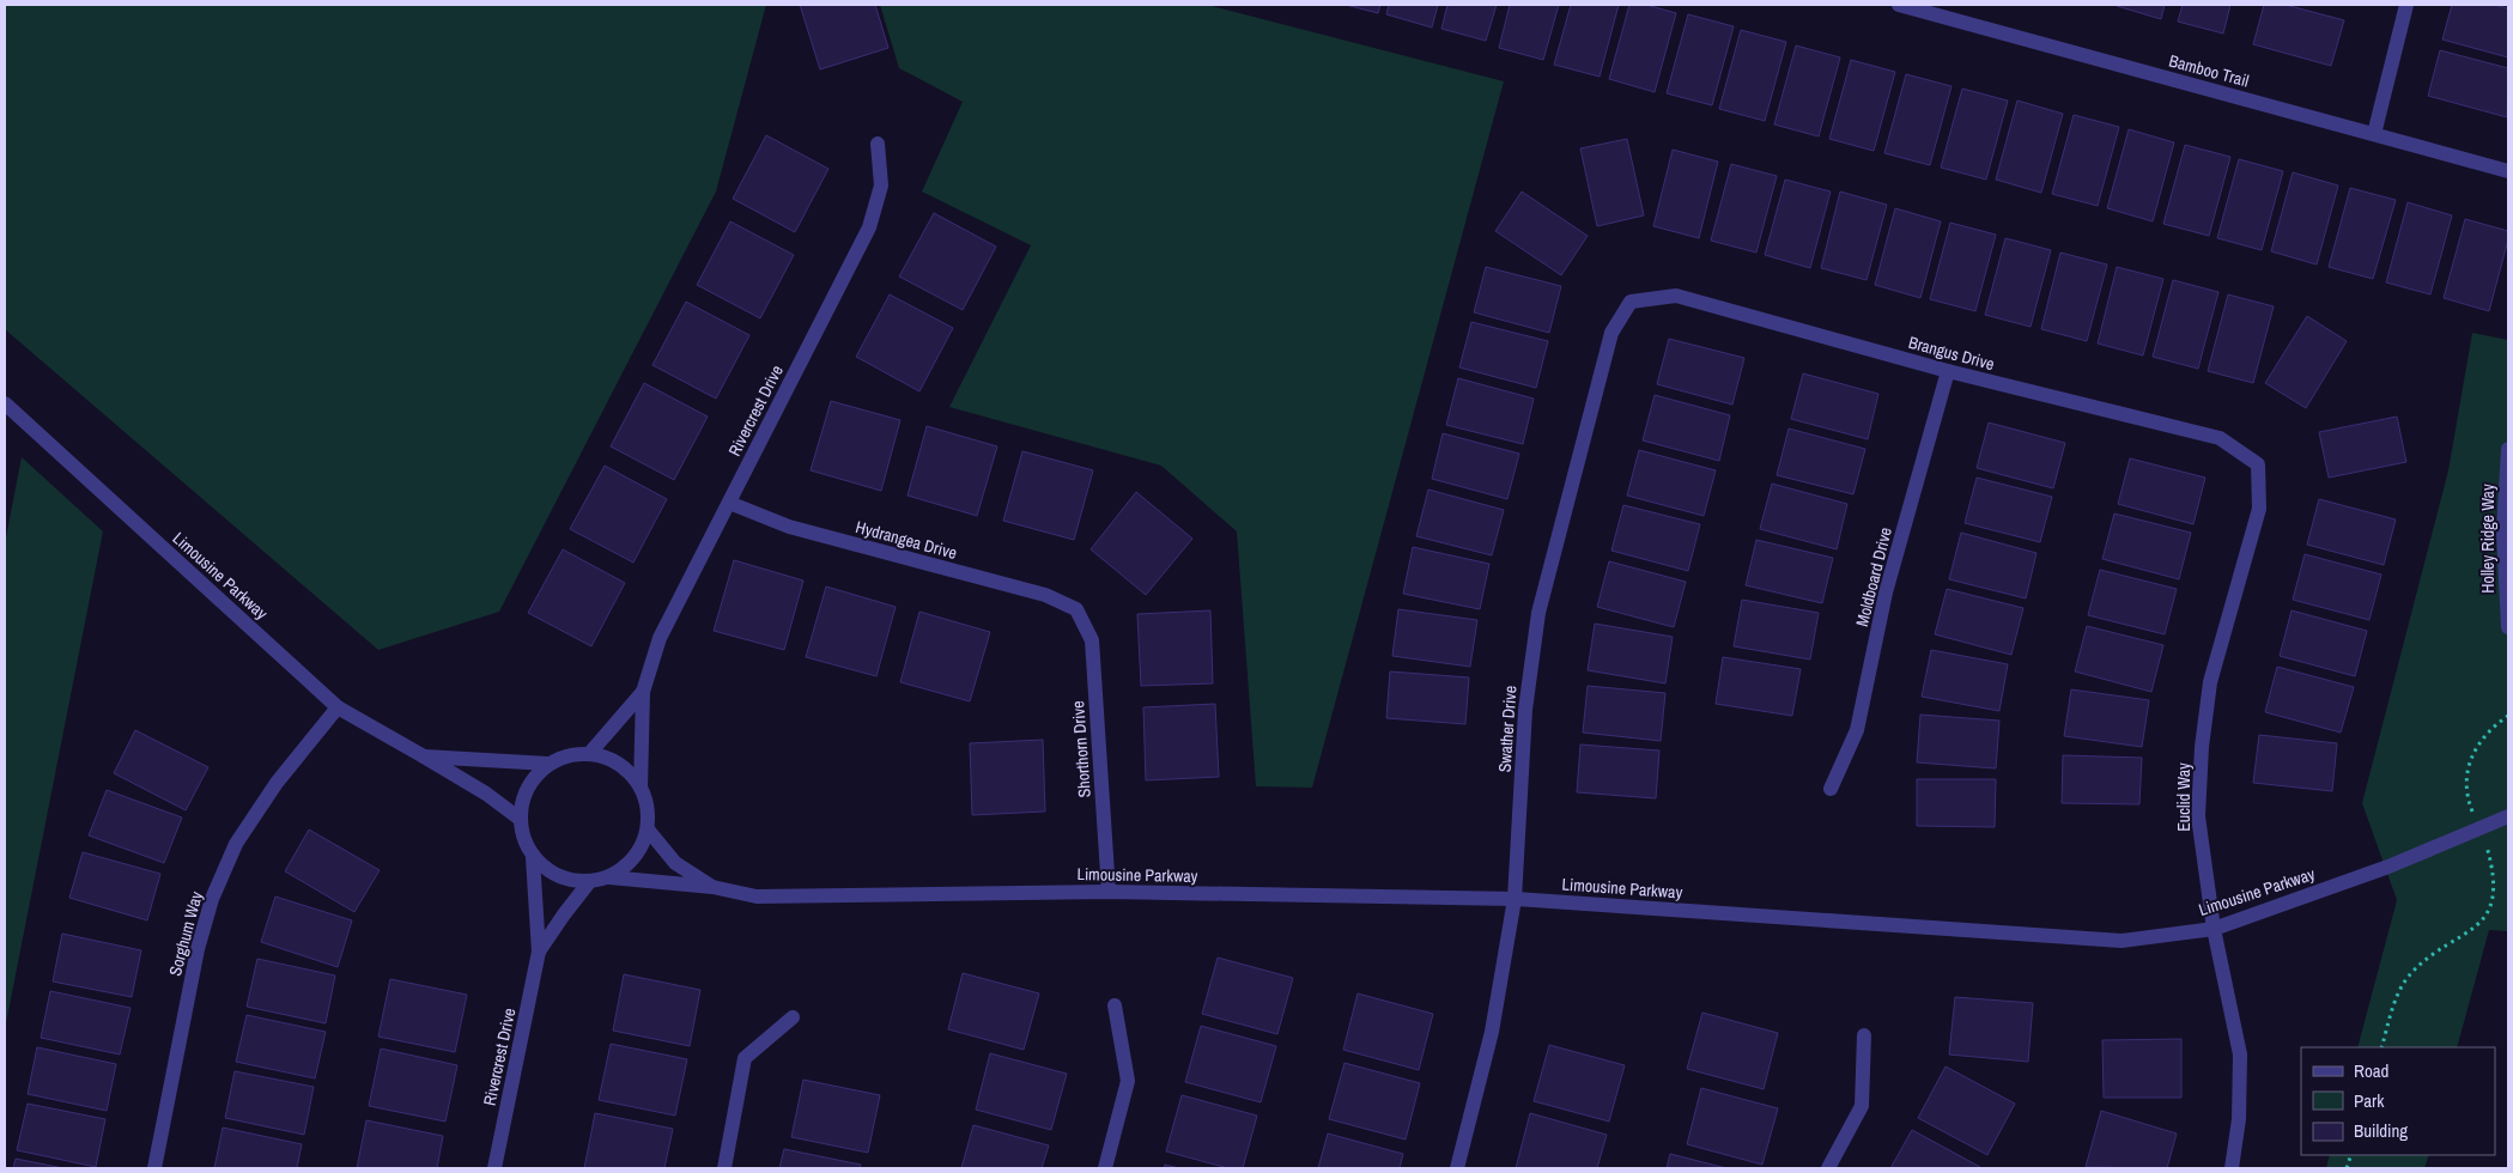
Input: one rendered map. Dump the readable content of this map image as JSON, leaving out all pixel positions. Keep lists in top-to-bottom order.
{
  "streets": {
    "street": [
      "Bamboo Trail",
      "Brangus Drive",
      "Rivercrest Drive",
      "Holley Ridge Way",
      "Hydrangea Drive",
      "Limousine Parkway",
      "Moldboard Drive",
      "Swather Drive",
      "Shorthorn Drive",
      "Euclid Way",
      "Sorghum Way"
    ]
  },
  "crossings": [
    ["Brangus Drive", "Moldboard Drive"],
    ["Brangus Drive", "Swather Drive"],
    ["Brangus Drive", "Euclid Way"],
    ["Rivercrest Drive", "Hydrangea Drive"],
    ["Rivercrest Drive", "Limousine Parkway"],
    ["Hydrangea Drive", "Shorthorn Drive"],
    ["Limousine Parkway", "Swather Drive"],
    ["Limousine Parkway", "Shorthorn Drive"],
    ["Limousine Parkway", "Euclid Way"],
    ["Limousine Parkway", "Sorghum Way"]
  ],
  "legend": ["Road", "Park", "Building"]
}
